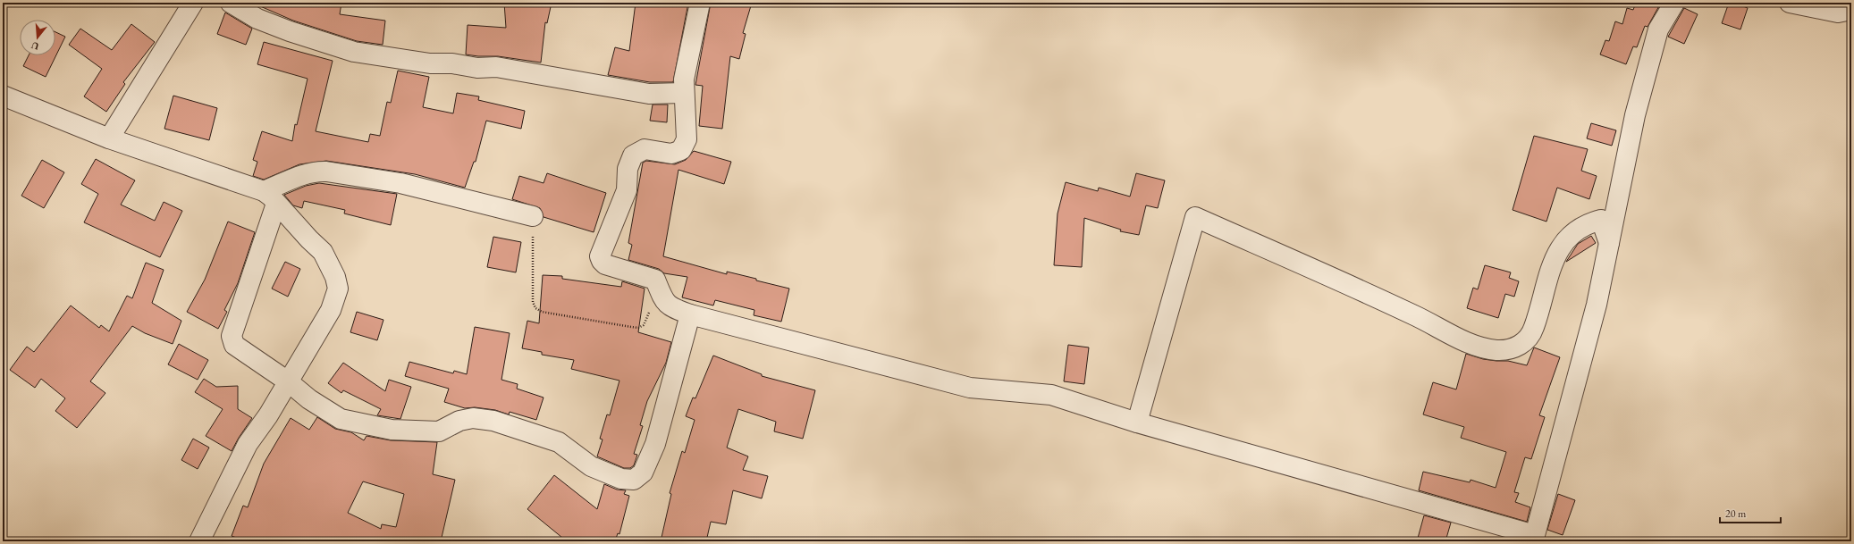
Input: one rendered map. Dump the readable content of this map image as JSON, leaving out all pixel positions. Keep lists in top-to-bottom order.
{
  "scale_bar": "20 m",
  "north": "bottom"
}
